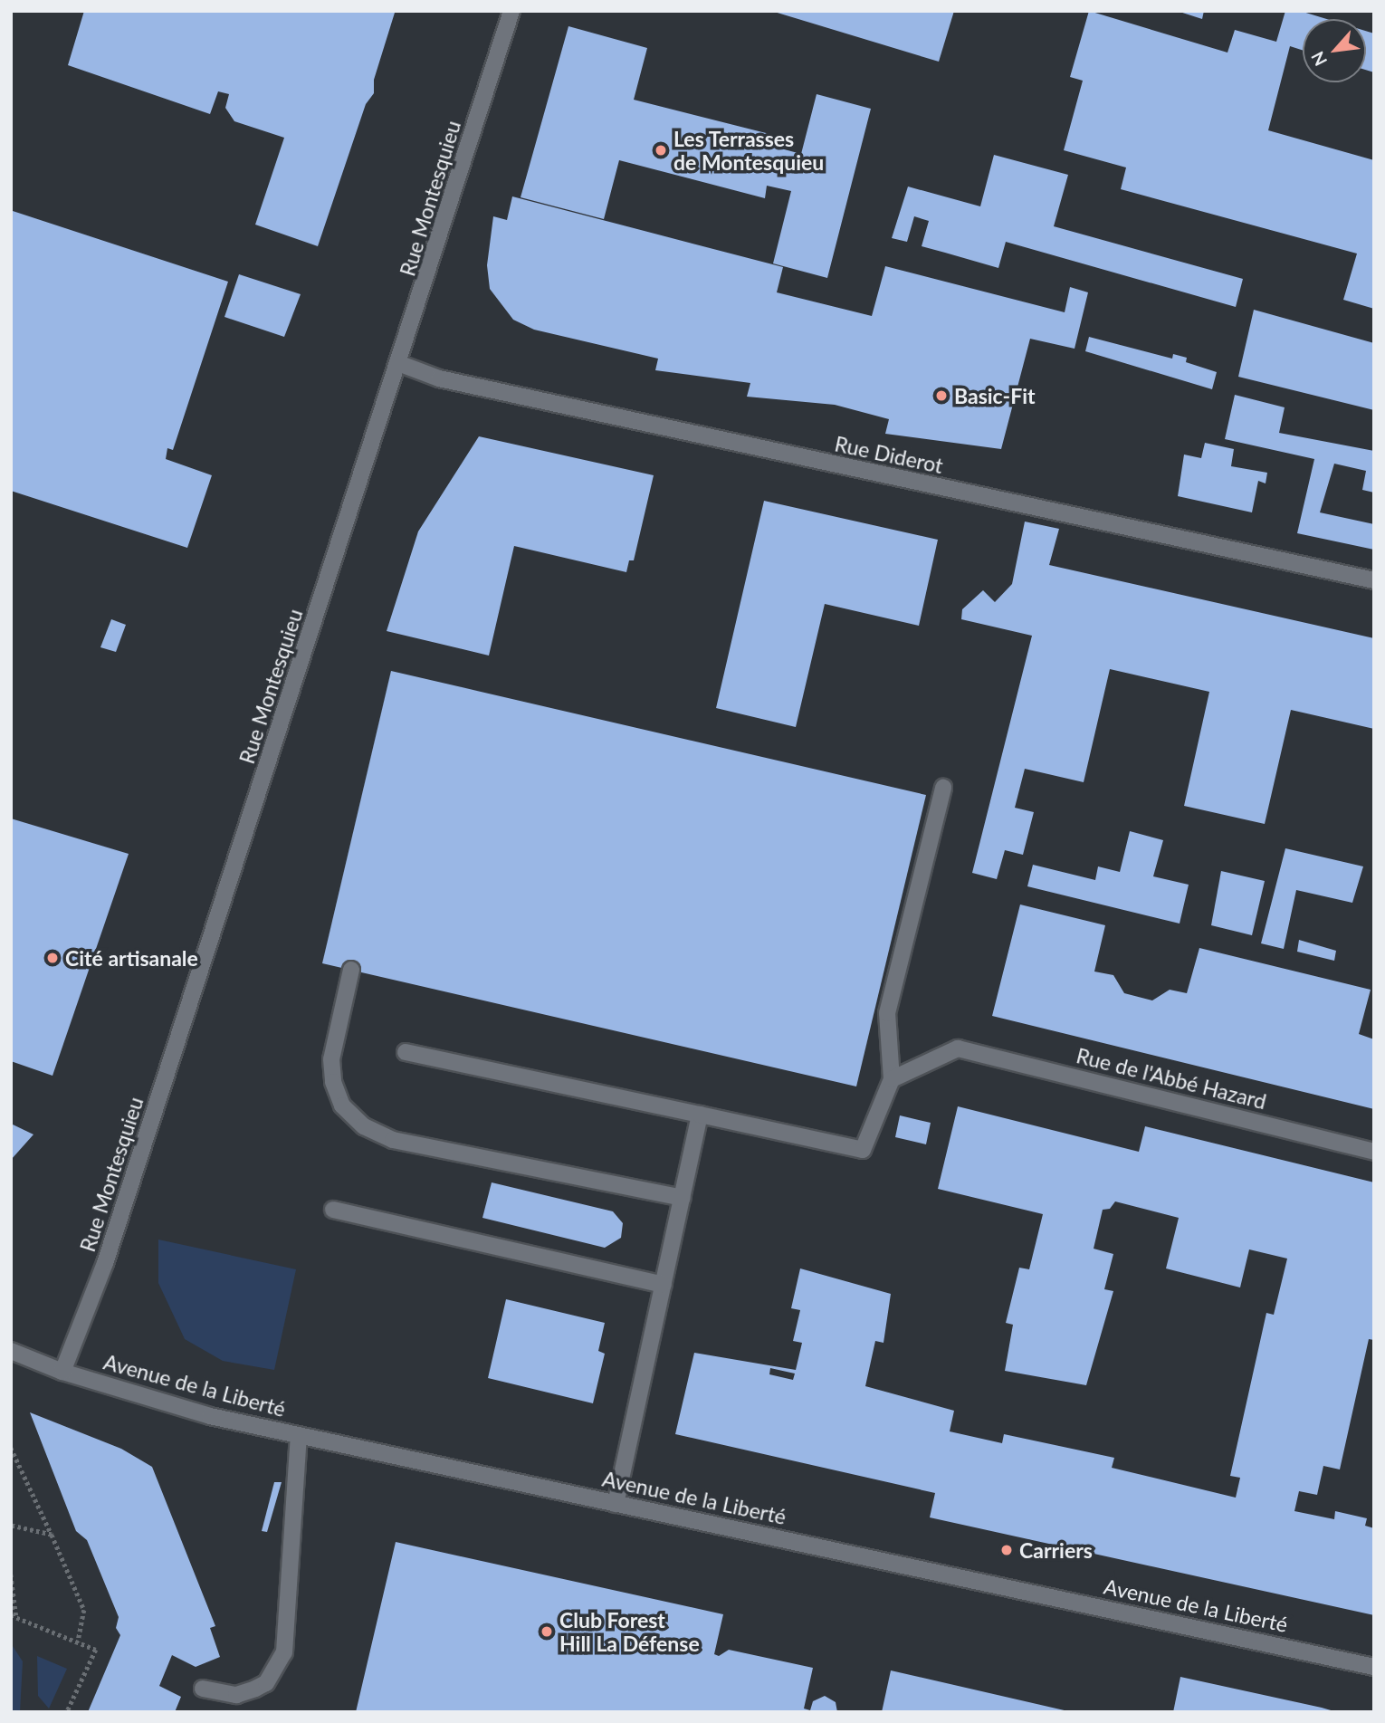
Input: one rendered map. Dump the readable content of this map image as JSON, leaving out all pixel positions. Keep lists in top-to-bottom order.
{
  "streets": {
    "street": [
      "Rue Montesquieu",
      "Rue Diderot",
      "Rue de l'Abbé Hazard",
      "Avenue de la Liberté"
    ]
  },
  "crossings": [
    ["Rue Montesquieu", "Rue Diderot"],
    ["Rue Montesquieu", "Avenue de la Liberté"]
  ],
  "places": [
    "Les Terrasses de Montesquieu",
    "Basic-Fit",
    "Cité artisanale",
    "Carriers",
    "Club Forest Hill La Défense"
  ],
  "north": "bottom left"
}
